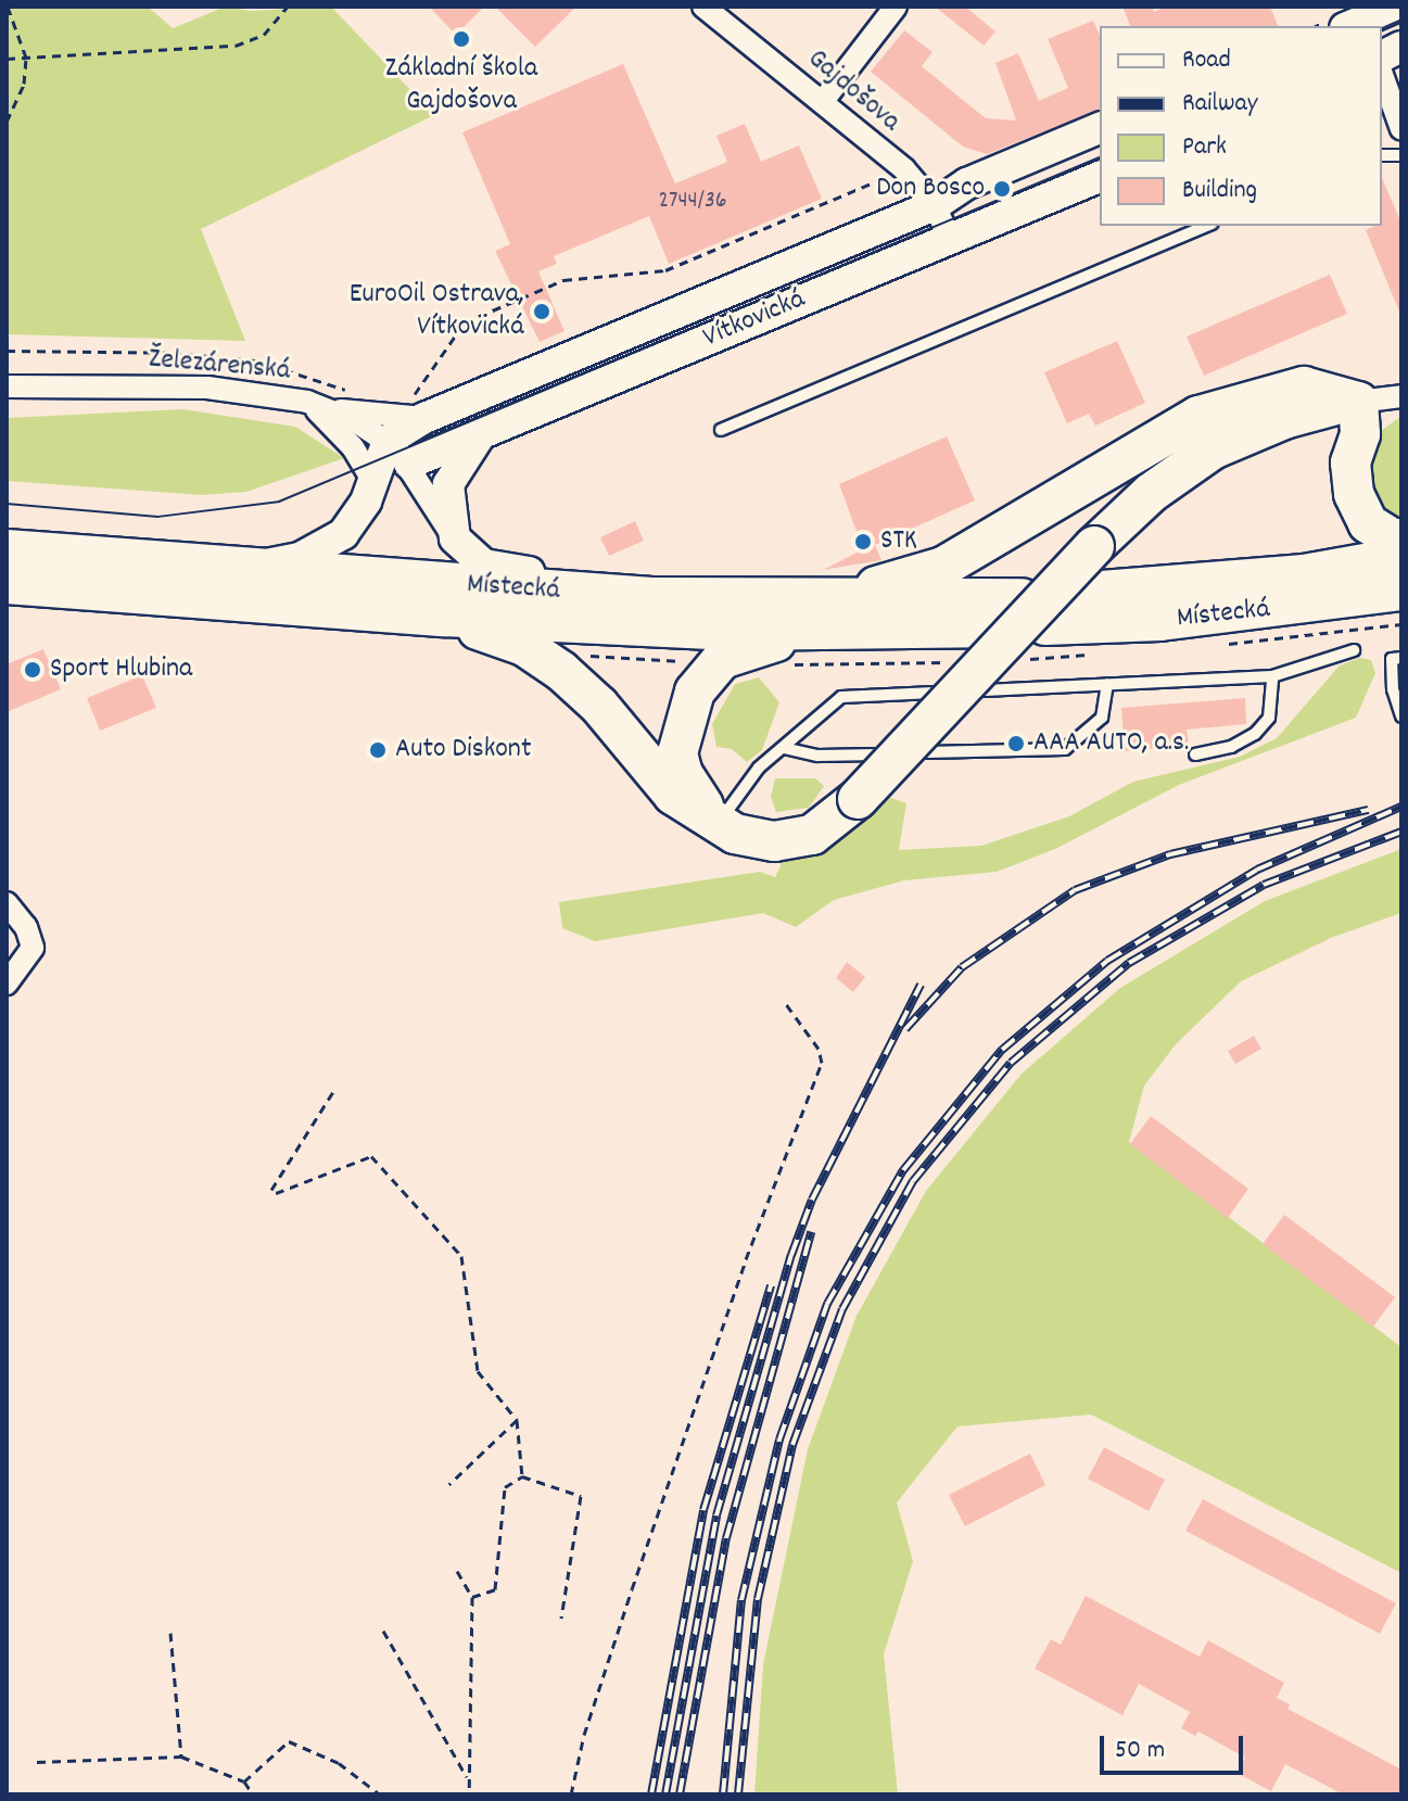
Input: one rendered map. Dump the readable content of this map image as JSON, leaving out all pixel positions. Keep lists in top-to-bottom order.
{
  "streets": {
    "highway": ["Místecká"],
    "street": ["Gajdošova", "Vítkovická", "Železárenská"]
  },
  "crossings": [
    ["Gajdošova", "Vítkovická"],
    ["Vítkovická", "Železárenská"]
  ],
  "places": [
    "Základní škola Gajdošova",
    "Don Bosco",
    "EuroOil Ostrava, Vítkovická",
    "STK",
    "Sport Hlubina",
    "AAA AUTO, a.s.",
    "Auto Diskont"
  ],
  "house_numbers": ["2744/36"],
  "legend": [
    "Road",
    "Railway",
    "Park",
    "Building"
  ],
  "scale_bar": "50 m"
}
